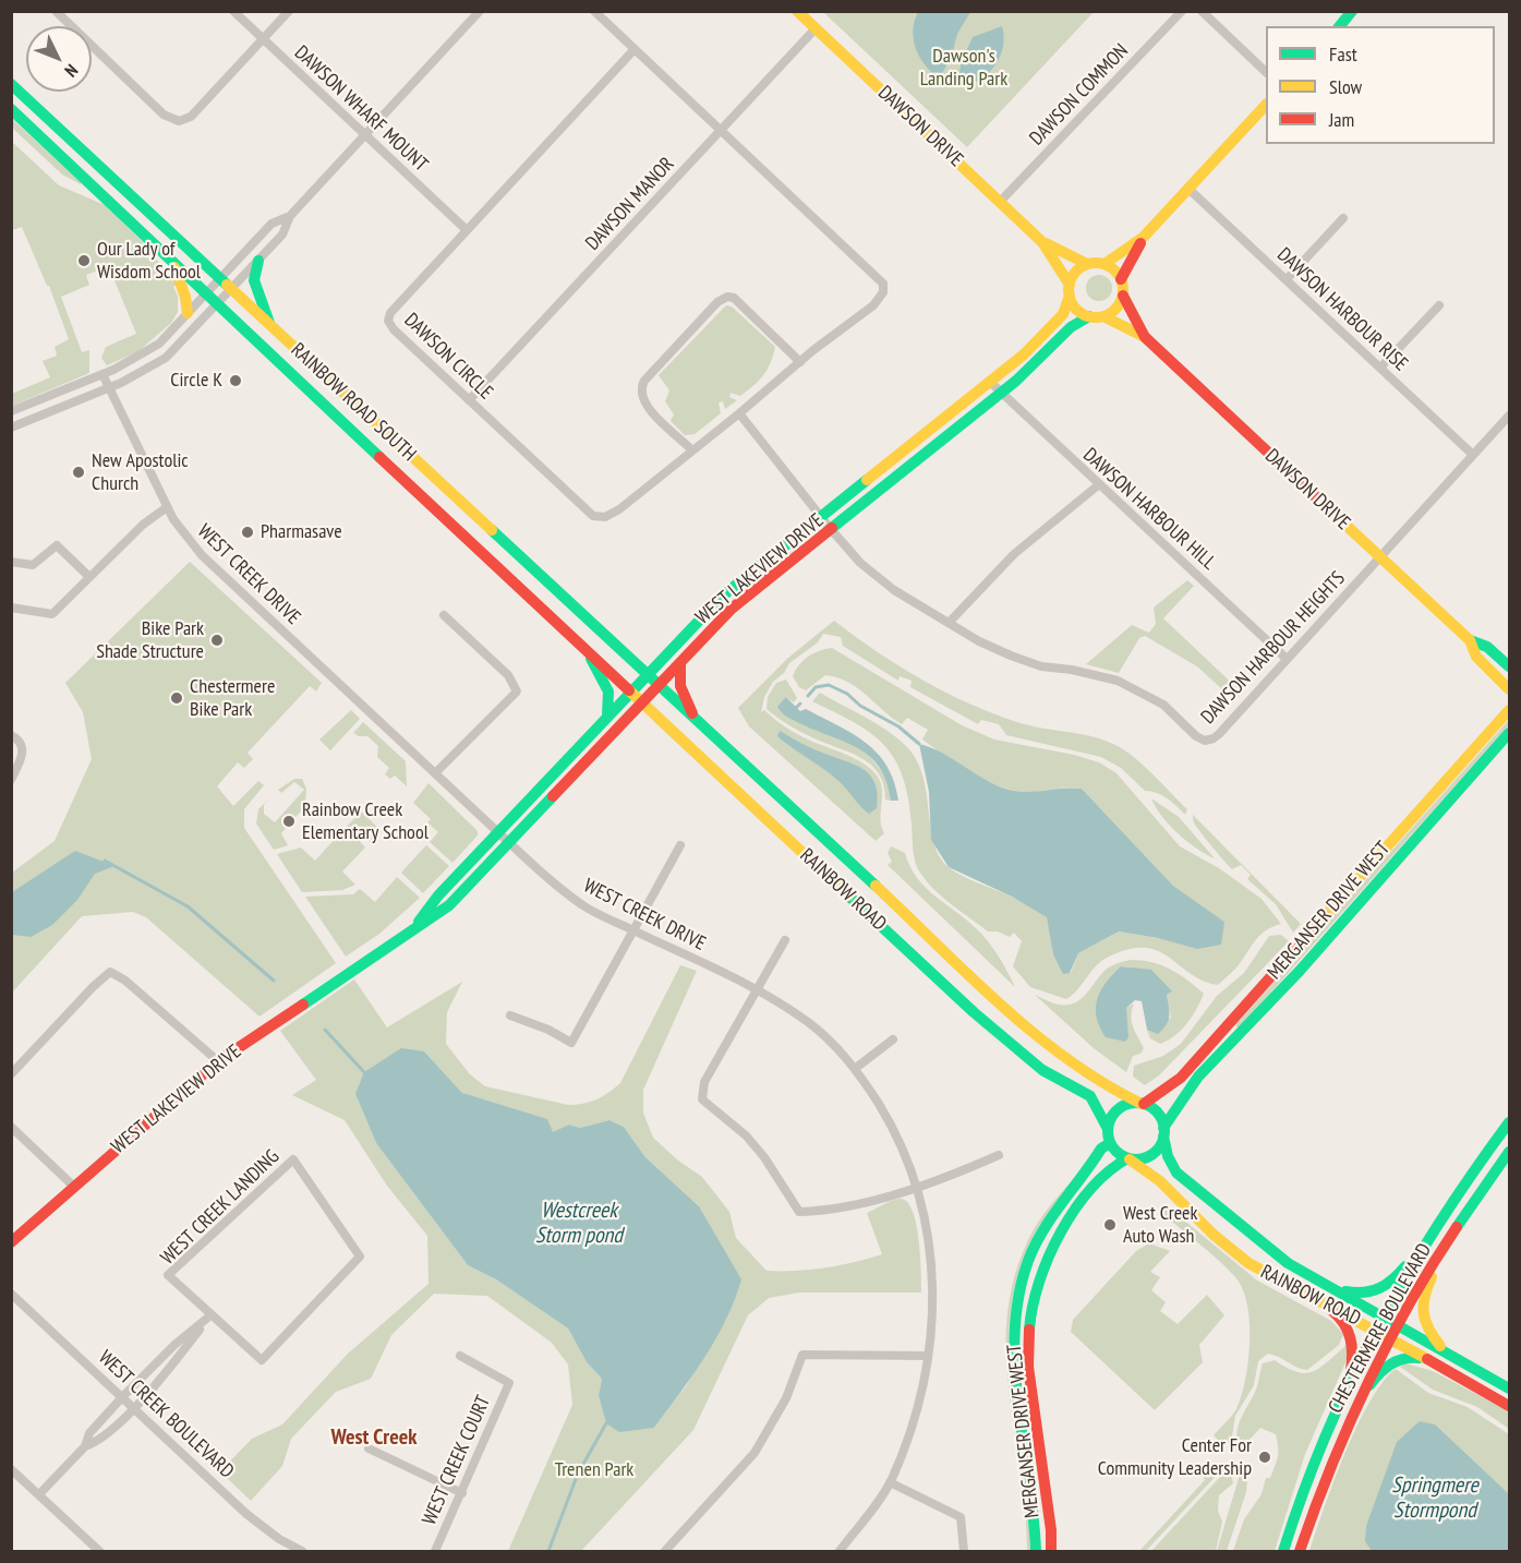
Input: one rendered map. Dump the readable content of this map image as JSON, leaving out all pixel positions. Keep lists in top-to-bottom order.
{
  "streets": {
    "street": [
      "DAWSON COMMON",
      "DAWSON WHARF MOUNT",
      "DAWSON DRIVE",
      "DAWSON MANOR",
      "DAWSON HARBOUR RISE",
      "DAWSON CIRCLE",
      "RAINBOW ROAD SOUTH",
      "DAWSON HARBOUR HILL",
      "WEST LAKEVIEW DRIVE",
      "WEST CREEK DRIVE",
      "DAWSON HARBOUR HEIGHTS",
      "RAINBOW ROAD",
      "MERGANSER DRIVE WEST",
      "WEST CREEK LANDING",
      "CHESTERMERE BOULEVARD",
      "WEST CREEK BOULEVARD",
      "WEST CREEK COURT"
    ]
  },
  "crossings": [
    ["DAWSON COMMON", "DAWSON DRIVE"],
    ["DAWSON WHARF MOUNT", "DAWSON CIRCLE"],
    ["DAWSON DRIVE", "DAWSON MANOR"],
    ["DAWSON DRIVE", "WEST LAKEVIEW DRIVE"],
    ["DAWSON DRIVE", "DAWSON HARBOUR HEIGHTS"],
    ["DAWSON MANOR", "DAWSON CIRCLE"],
    ["DAWSON HARBOUR RISE", "DAWSON HARBOUR HEIGHTS"],
    ["RAINBOW ROAD SOUTH", "WEST LAKEVIEW DRIVE"],
    ["RAINBOW ROAD SOUTH", "RAINBOW ROAD"],
    ["DAWSON HARBOUR HILL", "WEST LAKEVIEW DRIVE"],
    ["DAWSON HARBOUR HILL", "DAWSON HARBOUR HEIGHTS"],
    ["WEST LAKEVIEW DRIVE", "WEST CREEK DRIVE"],
    ["WEST LAKEVIEW DRIVE", "DAWSON HARBOUR HEIGHTS"],
    ["WEST LAKEVIEW DRIVE", "RAINBOW ROAD"],
    ["RAINBOW ROAD", "MERGANSER DRIVE WEST"],
    ["RAINBOW ROAD", "CHESTERMERE BOULEVARD"]
  ],
  "districts": ["West Creek"],
  "water": ["Westcreek Storm pond", "Springmere Stormpond"],
  "parks": ["Dawson's Landing Park", "Trenen Park"],
  "places": [
    "Our Lady of Wisdom School",
    "Circle K",
    "New Apostolic Church",
    "Pharmasave",
    "Bike Park Shade Structure",
    "Chestermere Bike Park",
    "Rainbow Creek Elementary School",
    "West Creek Auto Wash",
    "Center For Community Leadership"
  ],
  "legend": ["Fast", "Slow", "Jam"],
  "north": "bottom right"
}
